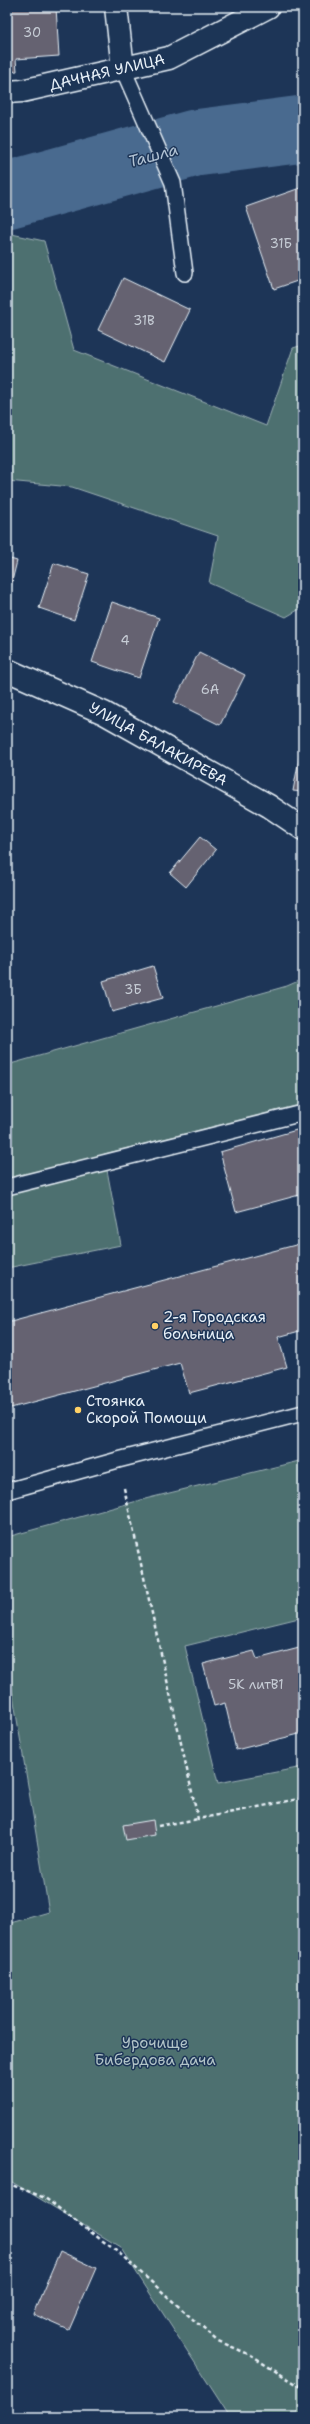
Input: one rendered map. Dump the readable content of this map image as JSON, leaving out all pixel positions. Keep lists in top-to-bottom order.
{
  "streets": {
    "street": ["ДАЧНАЯ УЛИЦА", "УЛИЦА БАЛАКИРЕВА"]
  },
  "water": ["Ташла"],
  "parks": ["Урочище Бибердова дача"],
  "places": ["2-я Городская больница", "Стоянка Скорой Помощи"],
  "house_numbers": [
    "30",
    "31Б",
    "31В",
    "4",
    "6А",
    "3Б",
    "5К литВ1"
  ]
}
